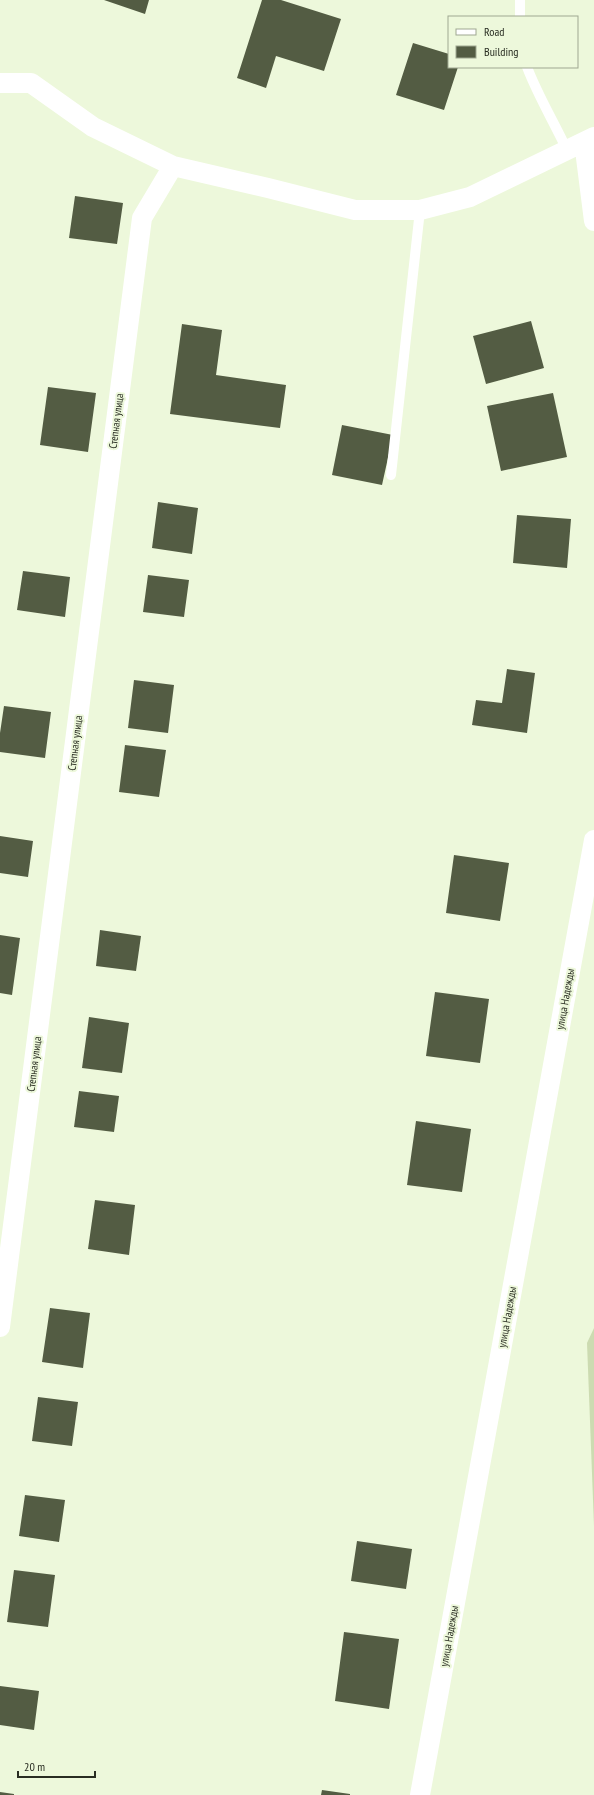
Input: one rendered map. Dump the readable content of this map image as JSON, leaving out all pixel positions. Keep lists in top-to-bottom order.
{
  "streets": {
    "street": ["Степная улица", "улица Надежды"]
  },
  "legend": ["Road", "Building"],
  "scale_bar": "20 m"
}
